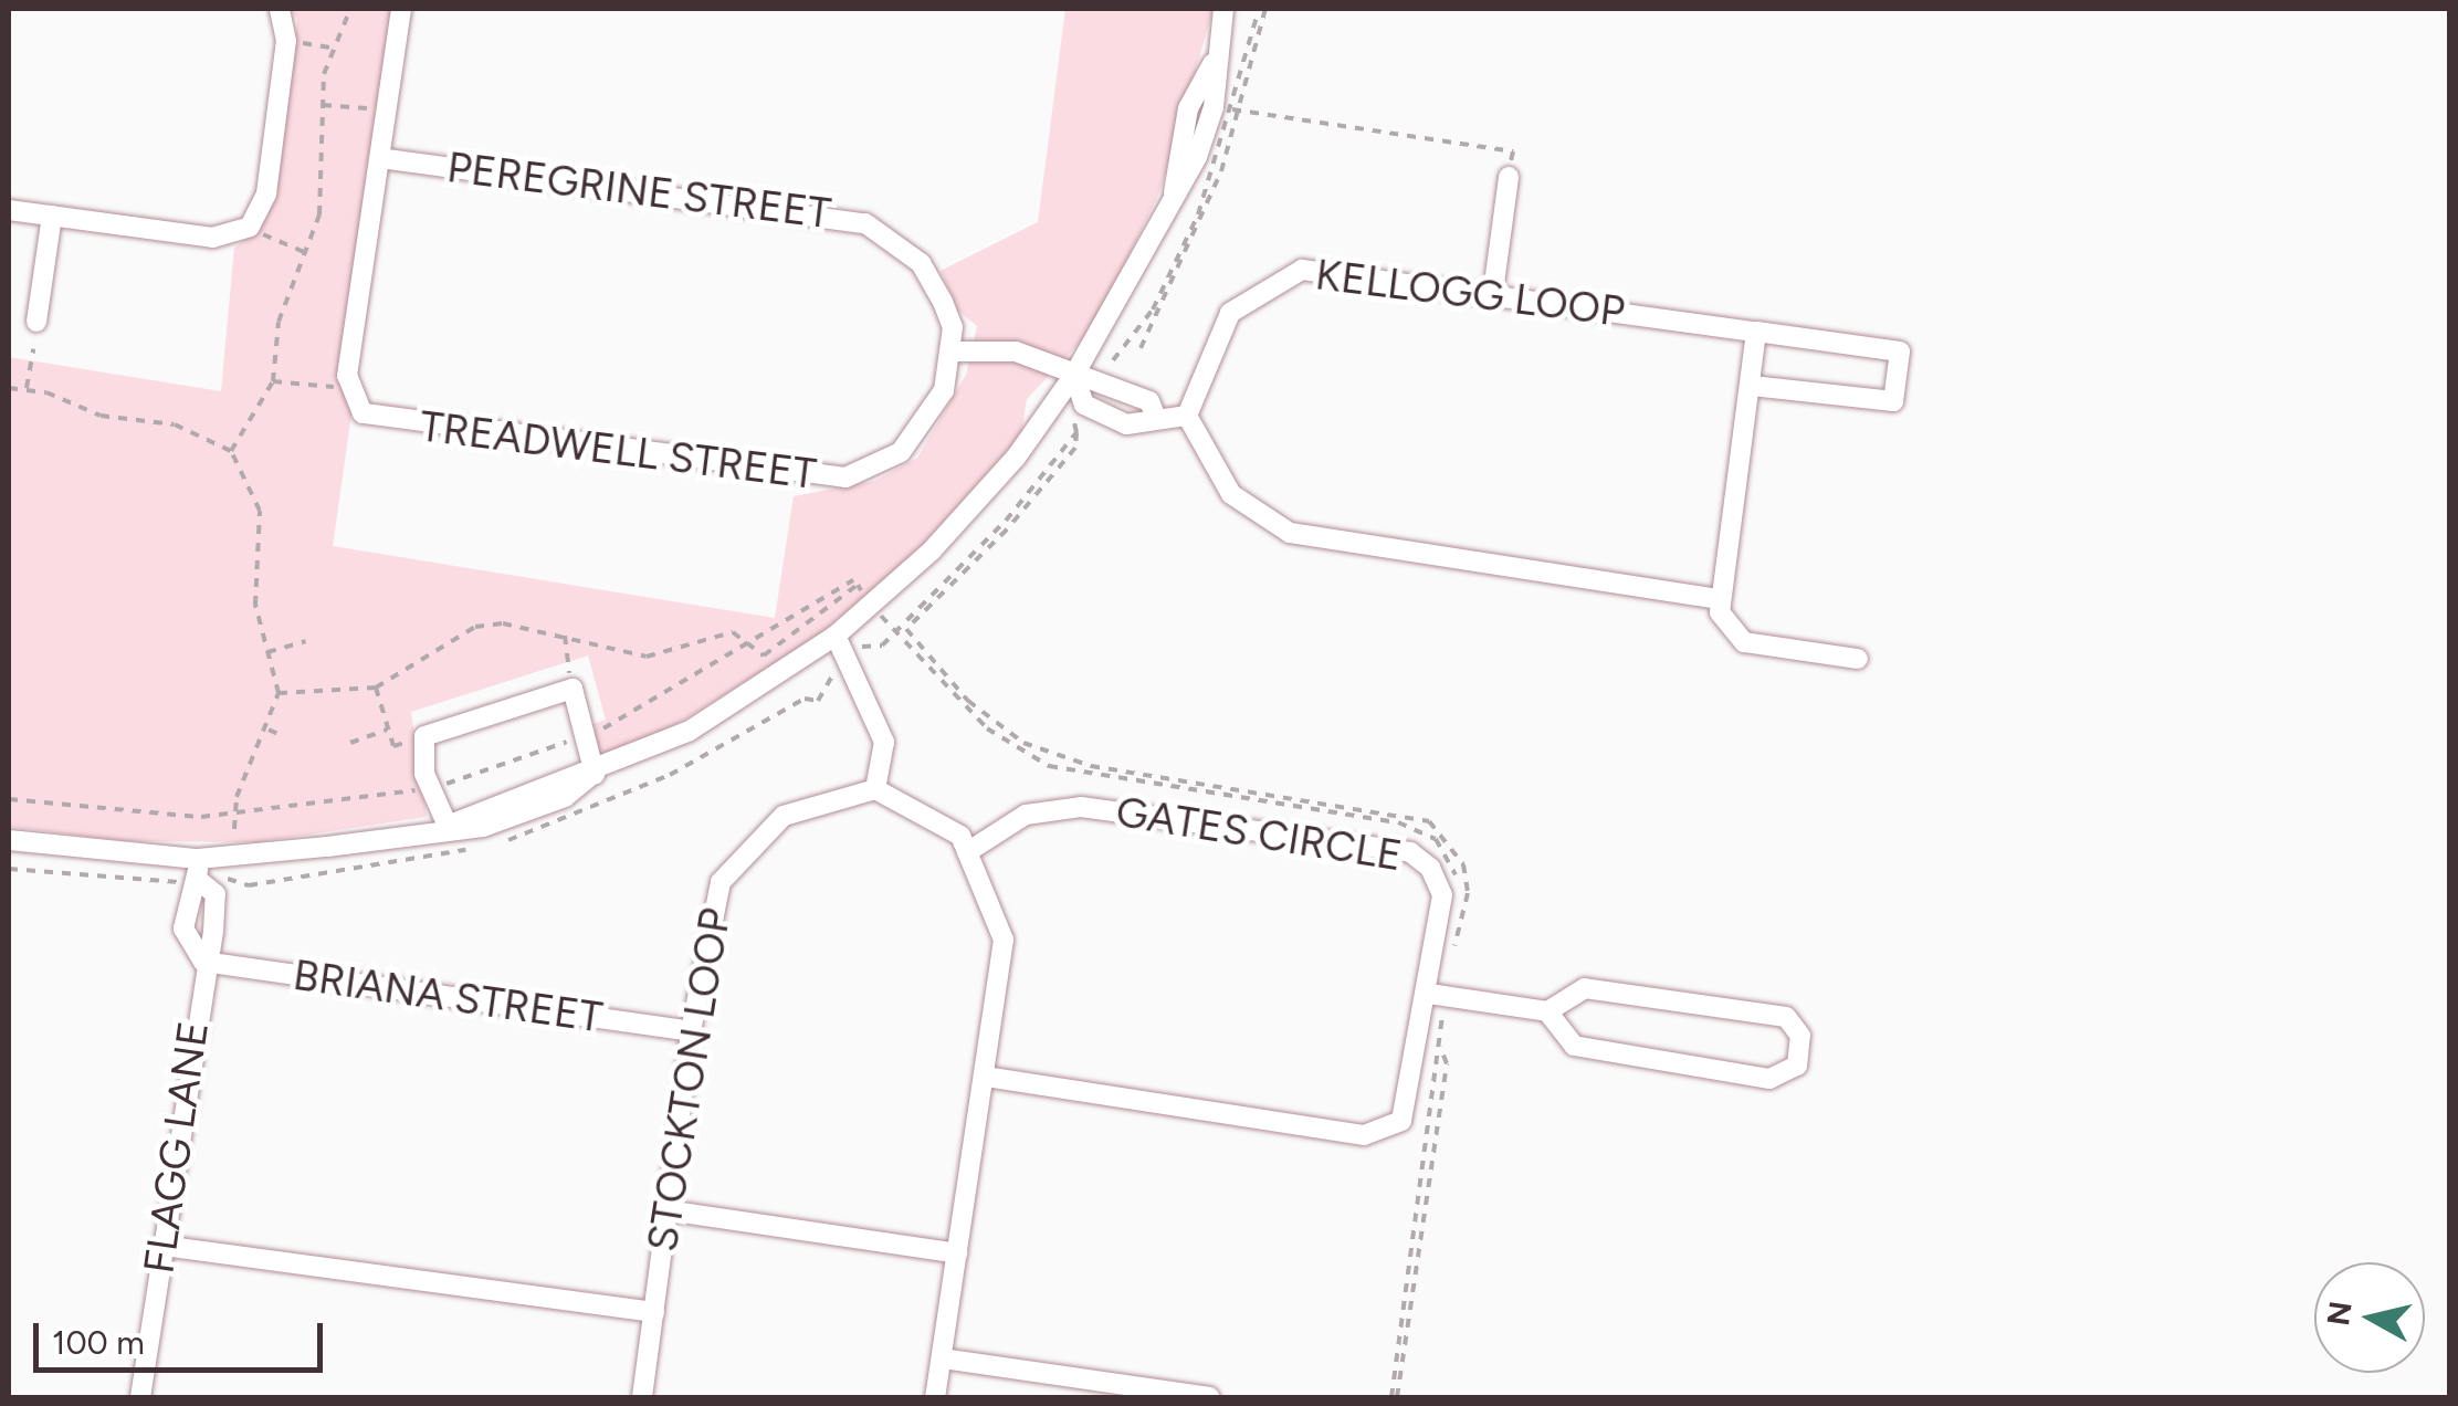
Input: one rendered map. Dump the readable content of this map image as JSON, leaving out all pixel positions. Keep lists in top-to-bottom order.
{
  "streets": {
    "street": [
      "PEREGRINE STREET",
      "KELLOGG LOOP",
      "TREADWELL STREET",
      "GATES CIRCLE",
      "BRIANA STREET",
      "STOCKTON LOOP",
      "FLAGG LANE"
    ]
  },
  "crossings": [
    ["PEREGRINE STREET", "TREADWELL STREET"],
    ["BRIANA STREET", "STOCKTON LOOP"],
    ["BRIANA STREET", "FLAGG LANE"]
  ],
  "scale_bar": "100 m",
  "north": "left"
}
